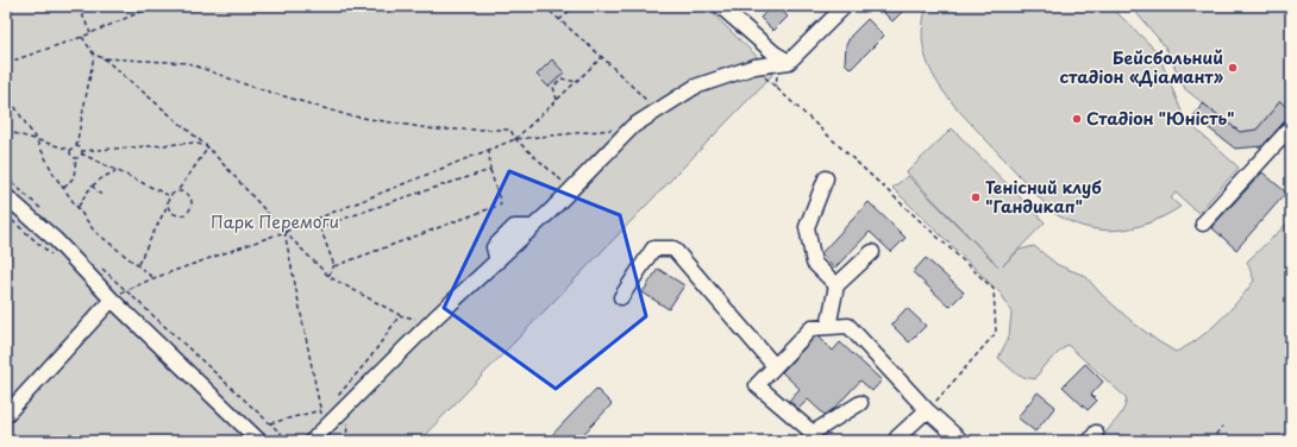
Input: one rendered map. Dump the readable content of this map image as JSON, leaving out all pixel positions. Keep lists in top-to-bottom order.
{
  "parks": ["Парк Перемоги"],
  "places": ["Бейсбольний стадіон «Діамант»", "Стадіон \"Юність\"", "Тенісний клуб \"Гандикап\""]
}
